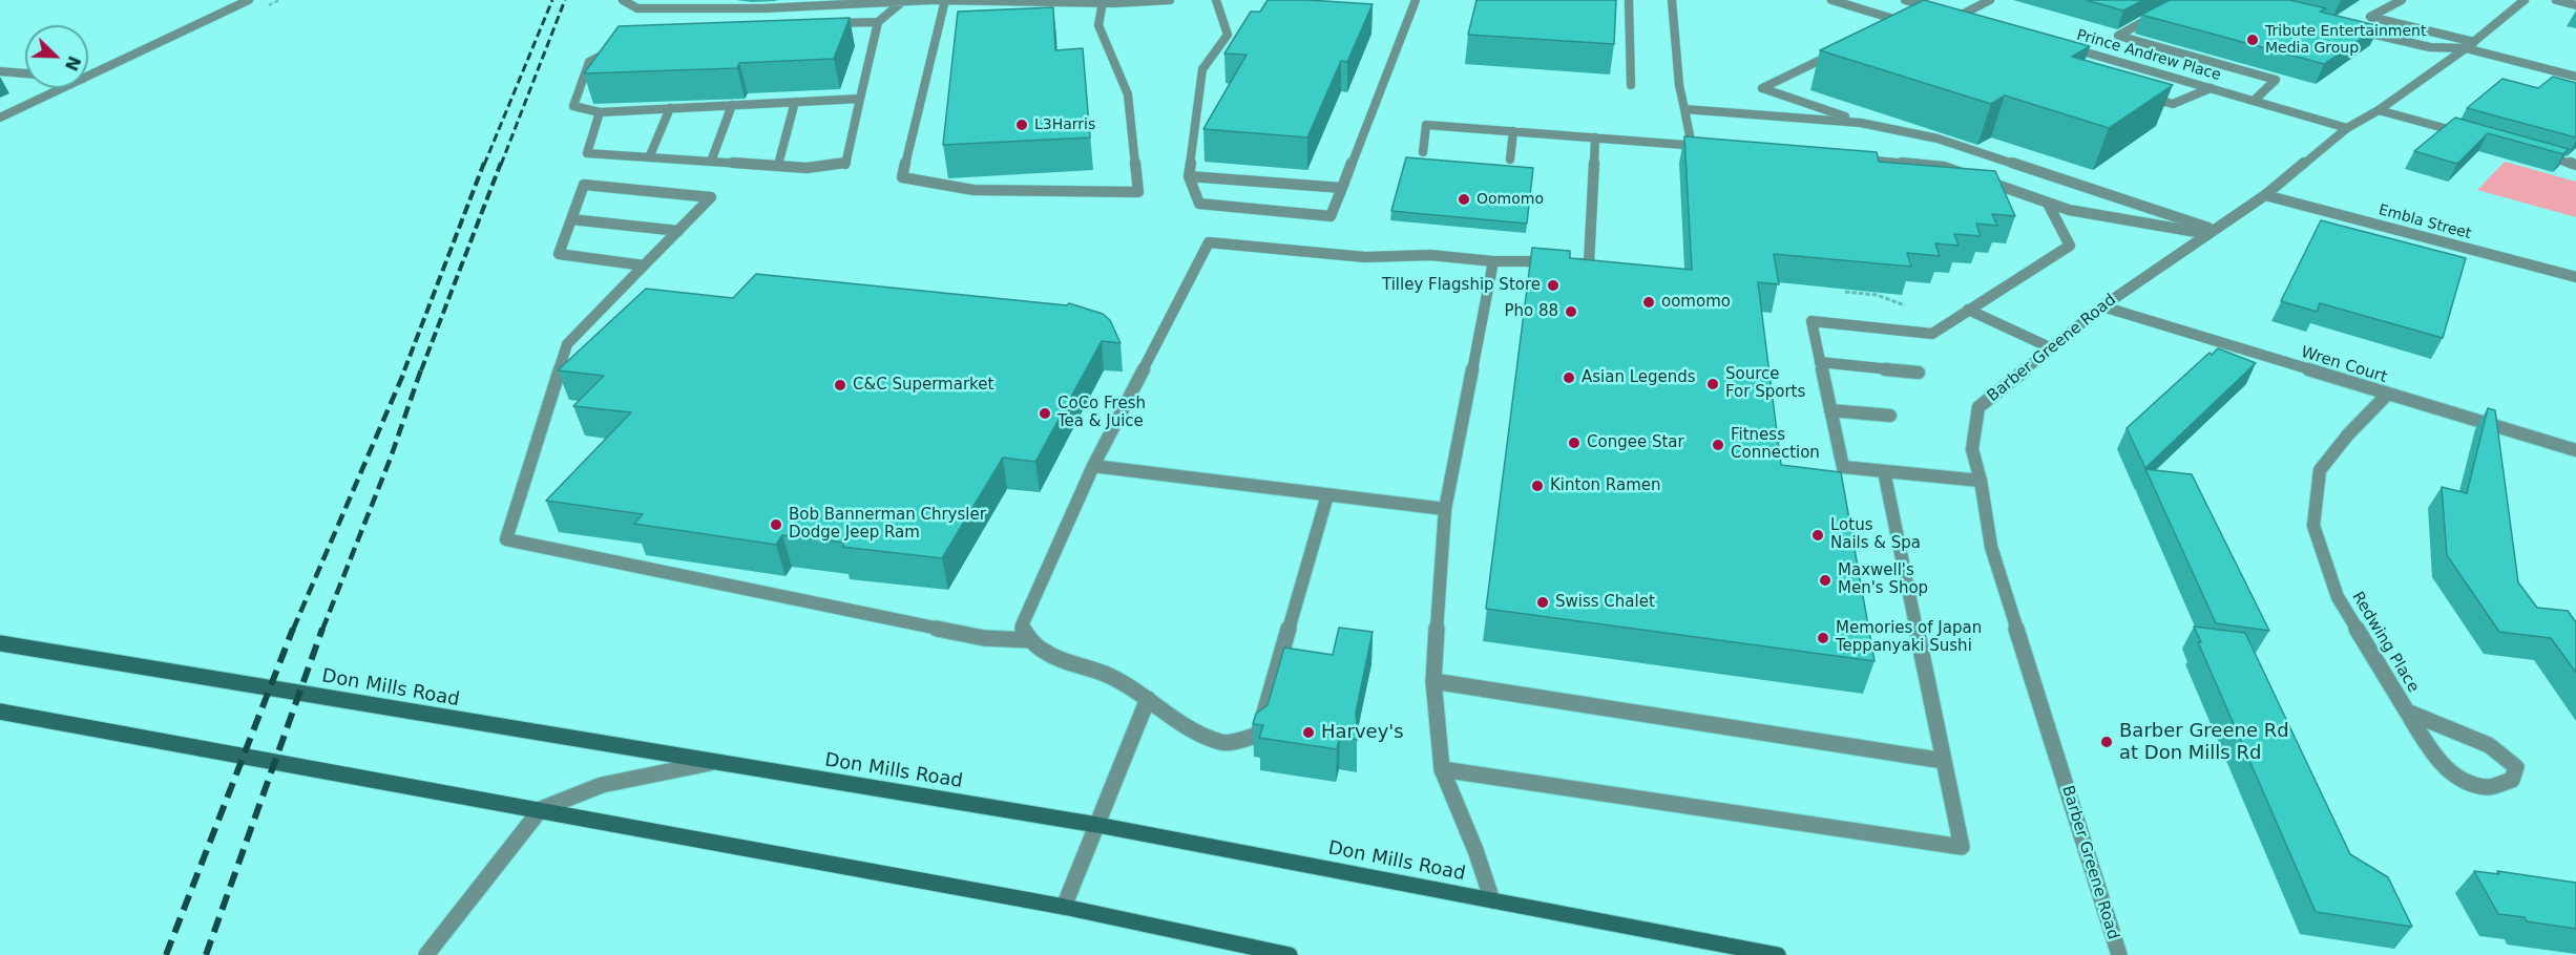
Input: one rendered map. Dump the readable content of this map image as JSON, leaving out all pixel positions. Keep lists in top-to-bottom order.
{
  "streets": {
    "main road": ["Don Mills Road"],
    "street": [
      "Prince Andrew Place",
      "Embla Street",
      "Barber Greene Road",
      "Wren Court",
      "Redwing Place"
    ]
  },
  "crossings": [
    ["Prince Andrew Place", "Barber Greene Road"],
    ["Embla Street", "Barber Greene Road"],
    ["Barber Greene Road", "Wren Court"],
    ["Wren Court", "Redwing Place"]
  ],
  "places": [
    "Tribute Entertainment Media Group",
    "L3Harris",
    "Oomomo",
    "Tilley Flagship Store",
    "oomomo",
    "Pho 88",
    "Asian Legends",
    "Source For Sports",
    "C&C Supermarket",
    "CoCo Fresh Tea & Juice",
    "Congee Star",
    "Fitness Connection",
    "Kinton Ramen",
    "Bob Bannerman Chrysler Dodge Jeep Ram",
    "Lotus Nails & Spa",
    "Maxwell's Men's Shop",
    "Swiss Chalet",
    "Memories of Japan Teppanyaki Sushi",
    "Harvey's",
    "Barber Greene Rd at Don Mills Rd"
  ],
  "north": "bottom right"
}
